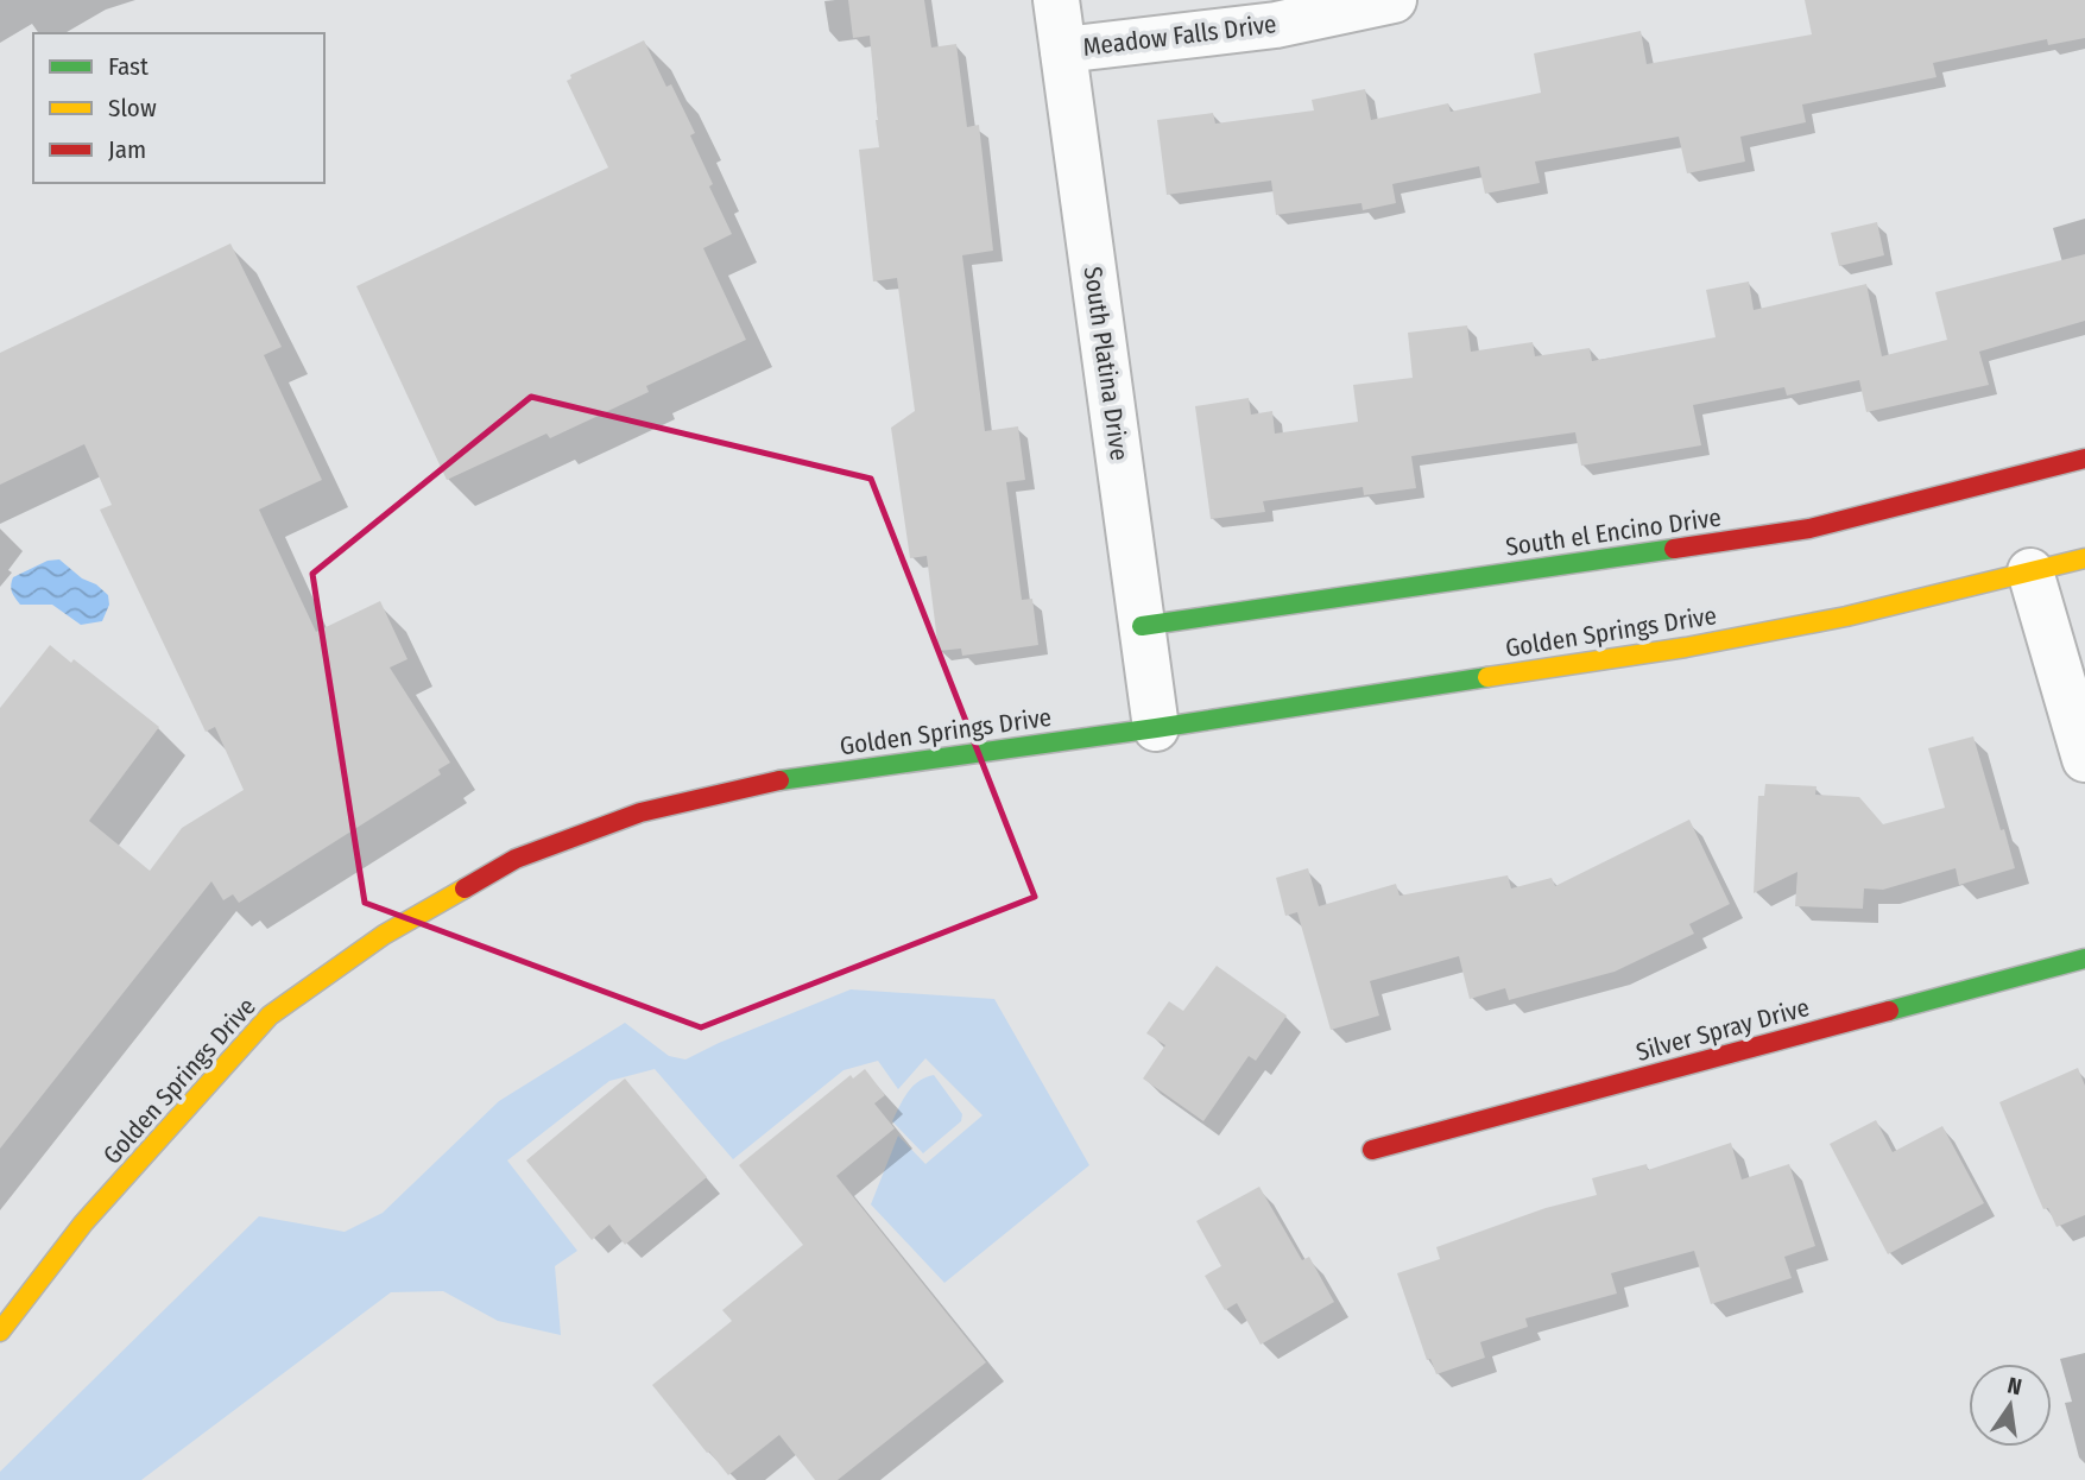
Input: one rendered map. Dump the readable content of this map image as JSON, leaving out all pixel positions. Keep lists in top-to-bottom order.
{
  "streets": {
    "main road": ["South el Encino Drive", "Golden Springs Drive", "Silver Spray Drive"],
    "street": ["Meadow Falls Drive", "South Platina Drive"]
  },
  "crossings": [
    ["Meadow Falls Drive", "South Platina Drive"],
    ["South Platina Drive", "South el Encino Drive"],
    ["South Platina Drive", "Golden Springs Drive"]
  ],
  "legend": ["Fast", "Slow", "Jam"],
  "north": "top"
}
